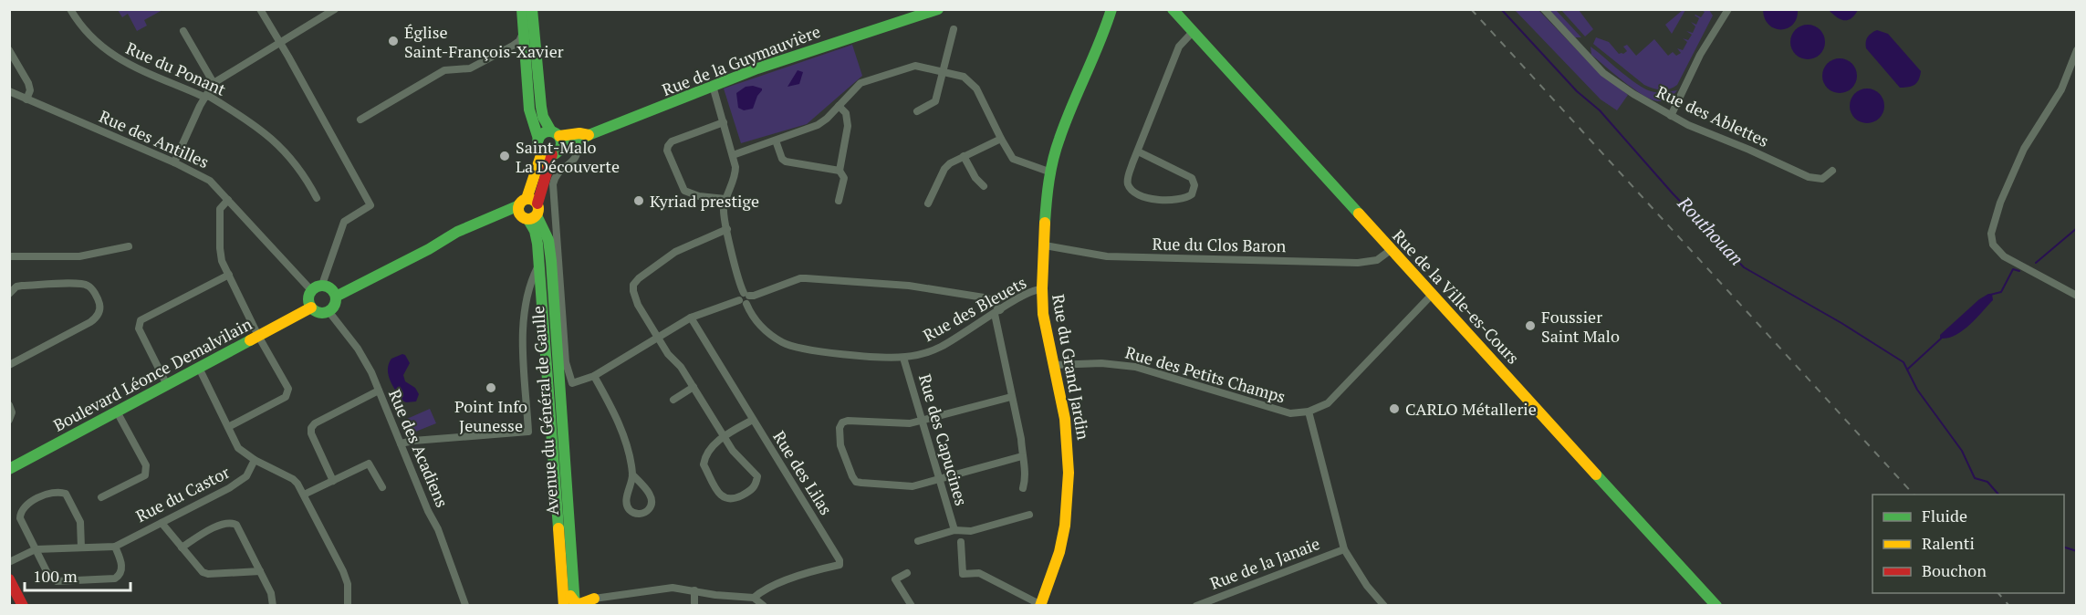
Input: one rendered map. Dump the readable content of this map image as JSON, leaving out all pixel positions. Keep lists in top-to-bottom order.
{
  "streets": {
    "street": [
      "Rue de la Guymauvière",
      "Rue du Ponant",
      "Rue des Ablettes",
      "Rue des Antilles",
      "Rue du Clos Baron",
      "Rue de la Ville-es-Cours",
      "Rue des Bleuets",
      "Rue du Grand Jardin",
      "Boulevard Léonce Demalvilain",
      "Rue des Petits Champs",
      "Avenue du Général de Gaulle",
      "Rue des Capucines",
      "Rue des Acadiens",
      "Rue des Lilas",
      "Rue du Castor",
      "Rue de la Janaie"
    ]
  },
  "crossings": [
    ["Rue des Antilles", "Boulevard Léonce Demalvilain"],
    ["Rue des Antilles", "Rue des Acadiens"],
    ["Rue du Clos Baron", "Rue de la Ville-es-Cours"],
    ["Rue du Clos Baron", "Rue du Grand Jardin"],
    ["Rue des Bleuets", "Rue du Grand Jardin"],
    ["Rue des Bleuets", "Rue des Capucines"],
    ["Rue du Grand Jardin", "Rue des Petits Champs"],
    ["Boulevard Léonce Demalvilain", "Rue des Acadiens"],
    ["Boulevard Léonce Demalvilain", "Rue du Castor"]
  ],
  "water": ["Routhouan"],
  "places": [
    "Église Saint-François-Xavier",
    "Saint-Malo La Découverte",
    "Kyriad prestige",
    "Foussier Saint Malo",
    "Point Info Jeunesse",
    "CARLO Métallerie"
  ],
  "legend": ["Fluide", "Ralenti", "Bouchon"],
  "scale_bar": "100 m"
}
